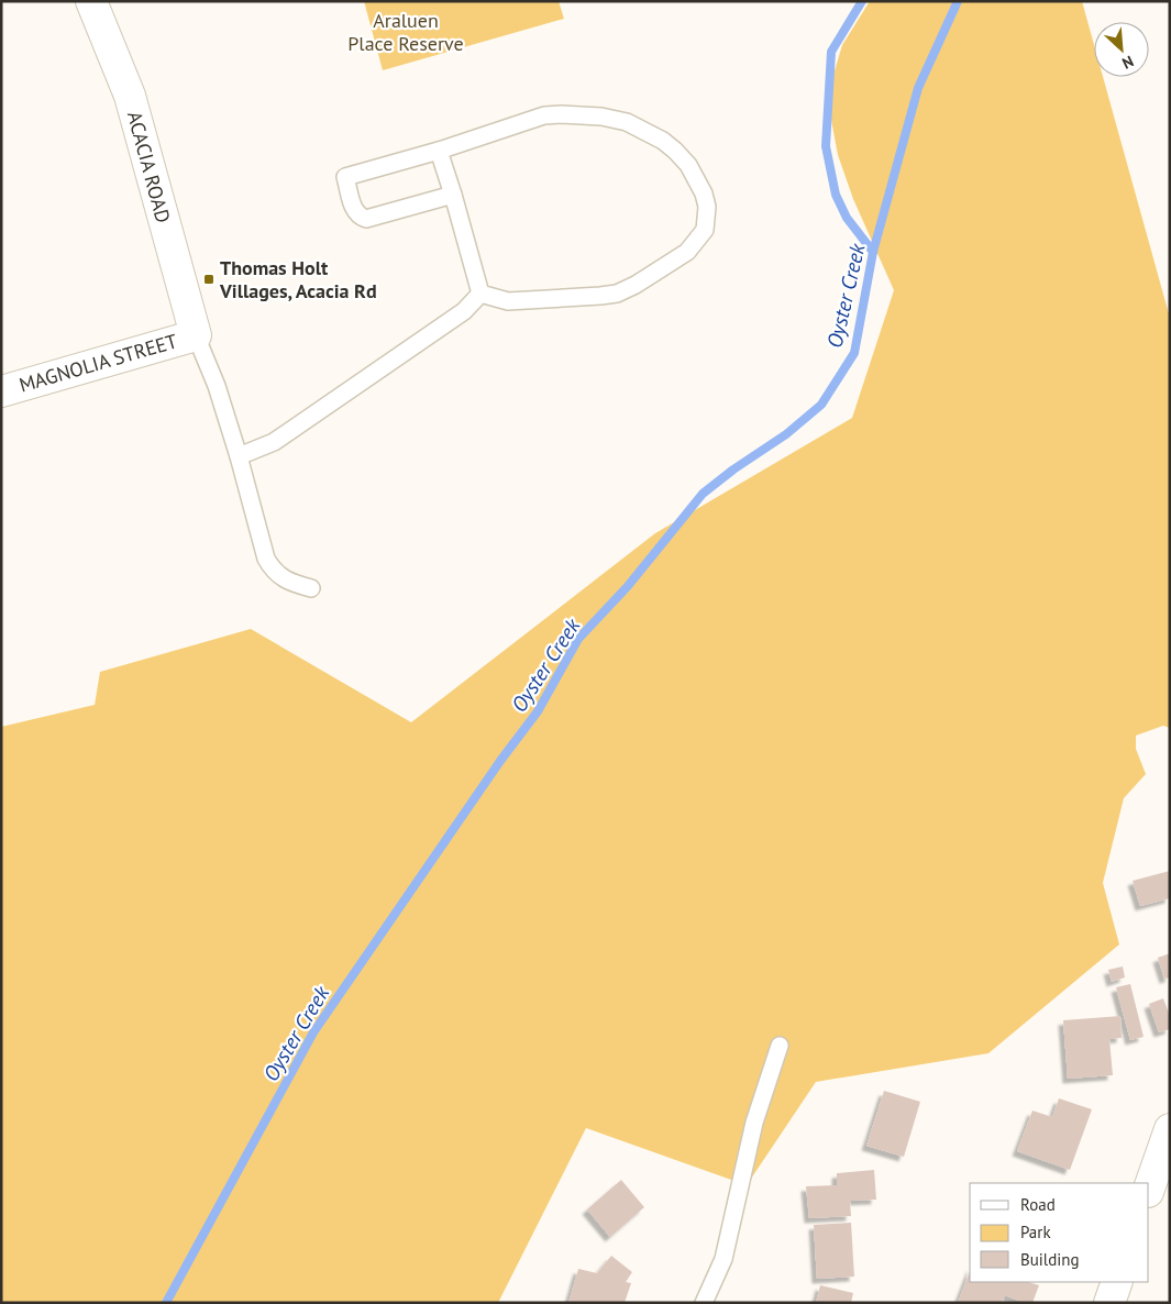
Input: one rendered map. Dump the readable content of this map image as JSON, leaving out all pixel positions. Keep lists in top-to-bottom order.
{
  "streets": {
    "street": ["ACACIA ROAD", "MAGNOLIA STREET"]
  },
  "crossings": [
    ["ACACIA ROAD", "MAGNOLIA STREET"]
  ],
  "water": ["Oyster Creek"],
  "parks": ["Araluen Place Reserve"],
  "places": {
    "transit": ["Thomas Holt Villages, Acacia Rd"]
  },
  "legend": ["Road", "Park", "Building"],
  "north": "bottom right"
}
